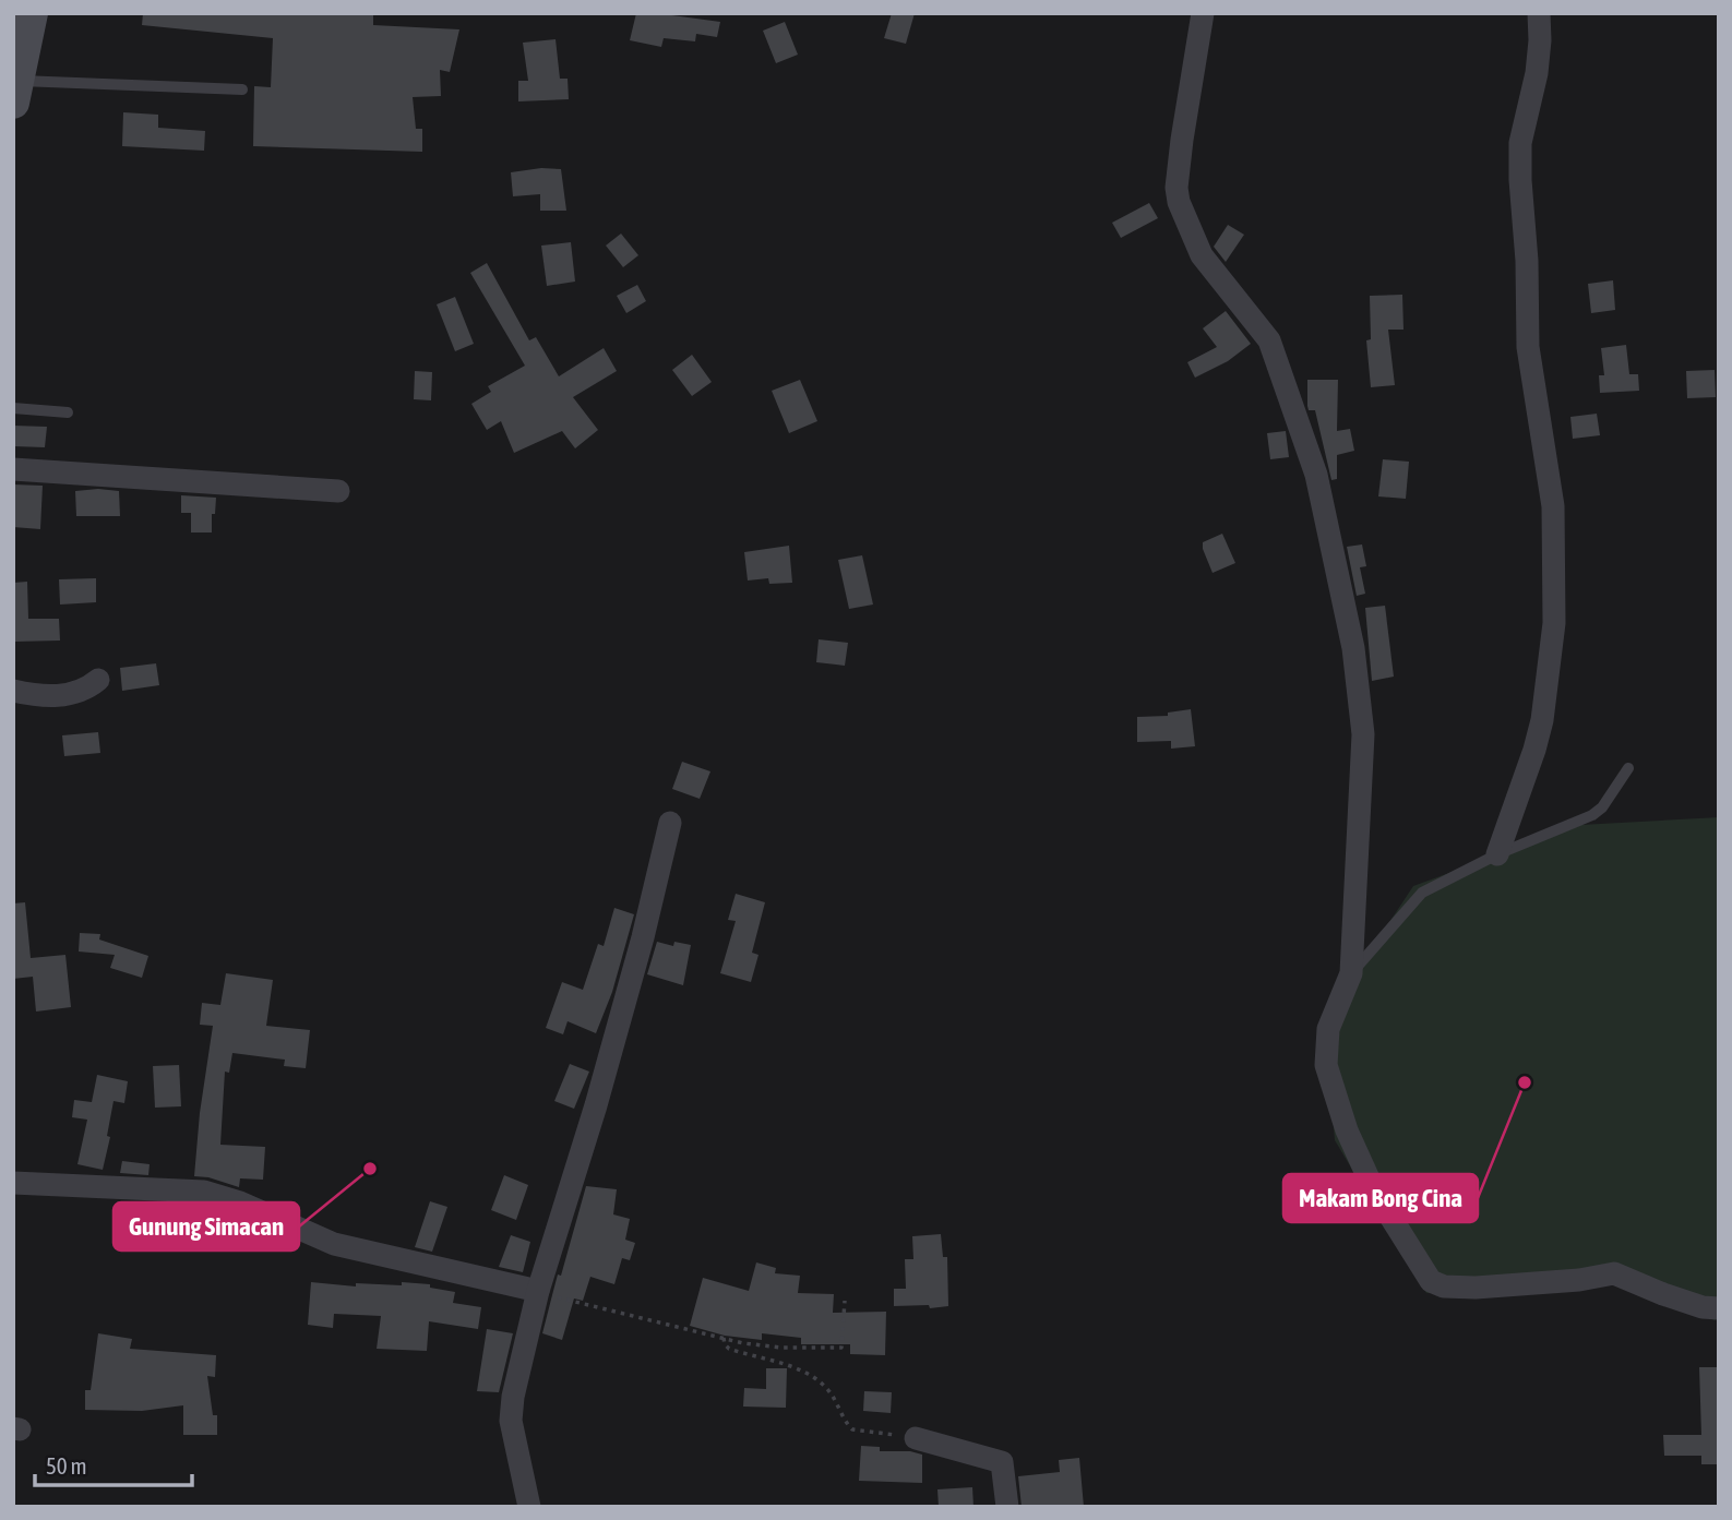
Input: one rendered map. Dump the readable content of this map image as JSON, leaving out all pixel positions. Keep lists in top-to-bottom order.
{
  "places": ["Makam Bong Cina", "Gunung Simacan"],
  "scale_bar": "50 m"
}
